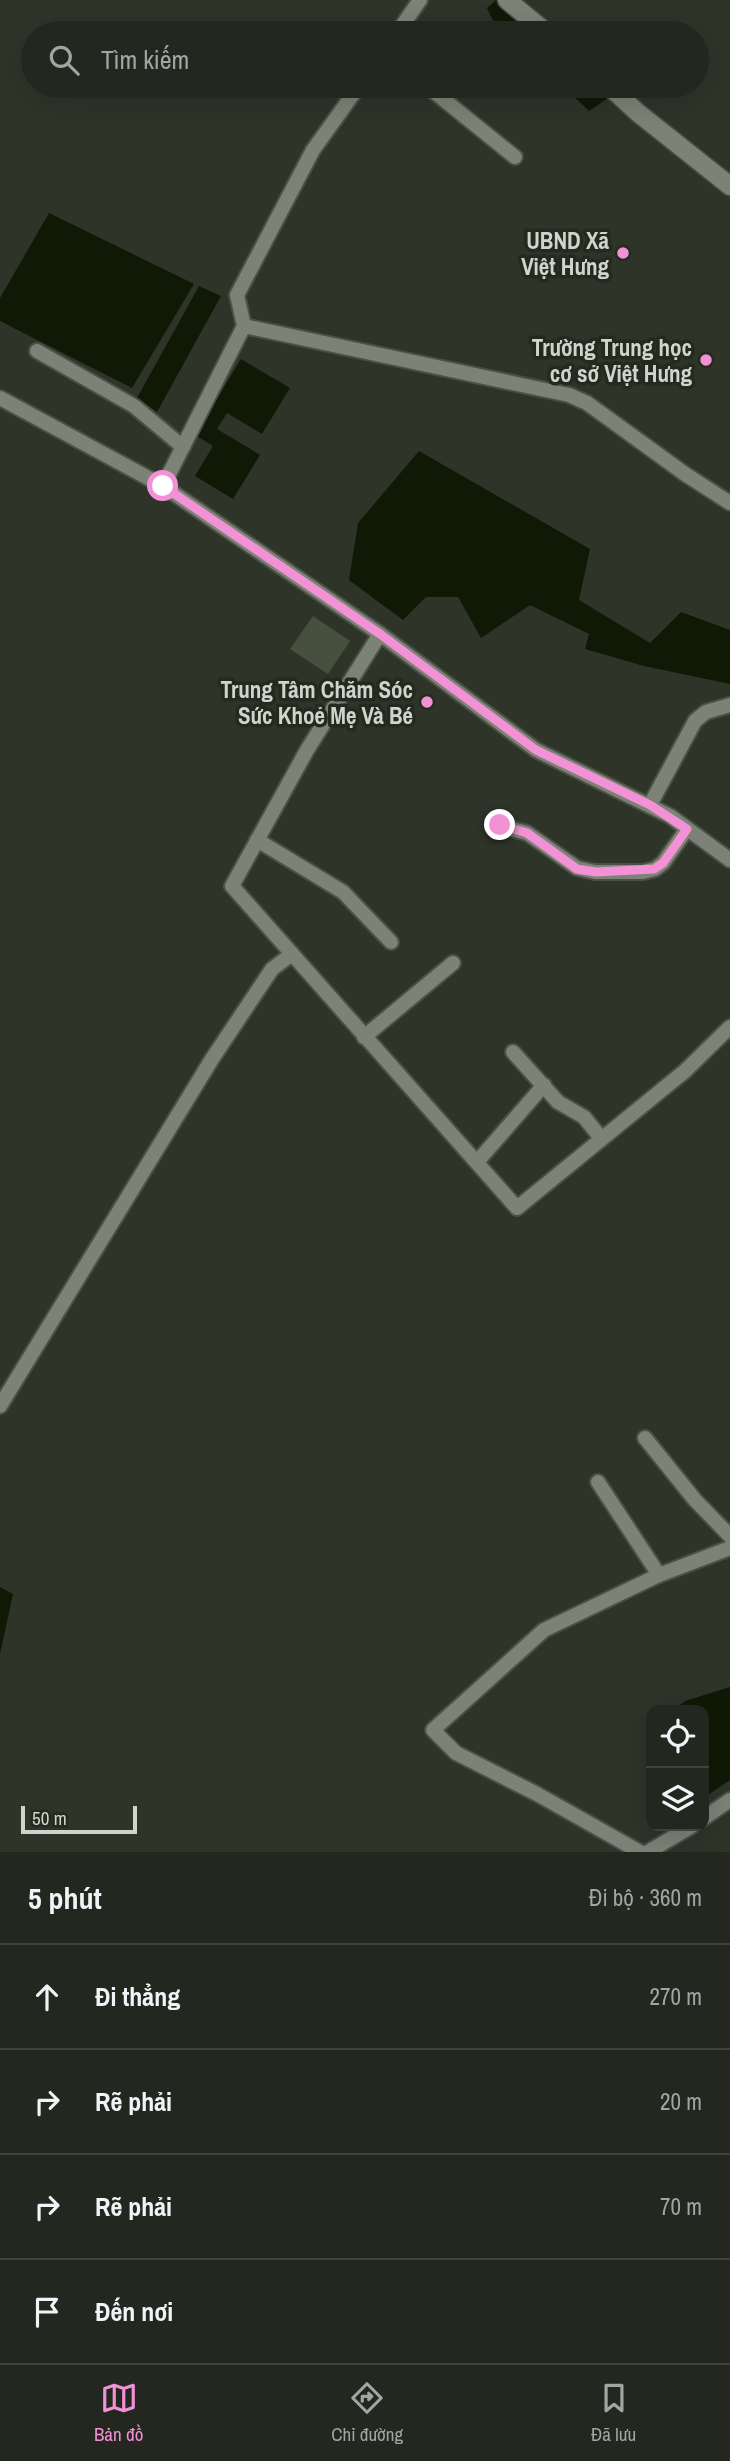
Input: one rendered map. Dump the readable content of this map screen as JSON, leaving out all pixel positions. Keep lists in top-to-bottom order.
{
  "places": ["UBND Xã Việt Hưng", "Trường Trung học cơ sở Việt Hưng", "Trung Tâm Chăm Sóc Sức Khoẻ Mẹ Và Bé"],
  "scale_bar": "50 m",
  "page": {
    "search": "Tìm kiếm",
    "scale": "50 m",
    "heading": ["5 phút", "Đi bộ · 360 m"],
    "list": [
      ["Đi thẳng", "270 m"],
      ["Rẽ phải", "20 m"],
      ["Rẽ phải", "70 m"],
      "Đến nơi"
    ],
    "nav": ["Bản đồ", "Chỉ đường", "Đã lưu"]
  }
}
